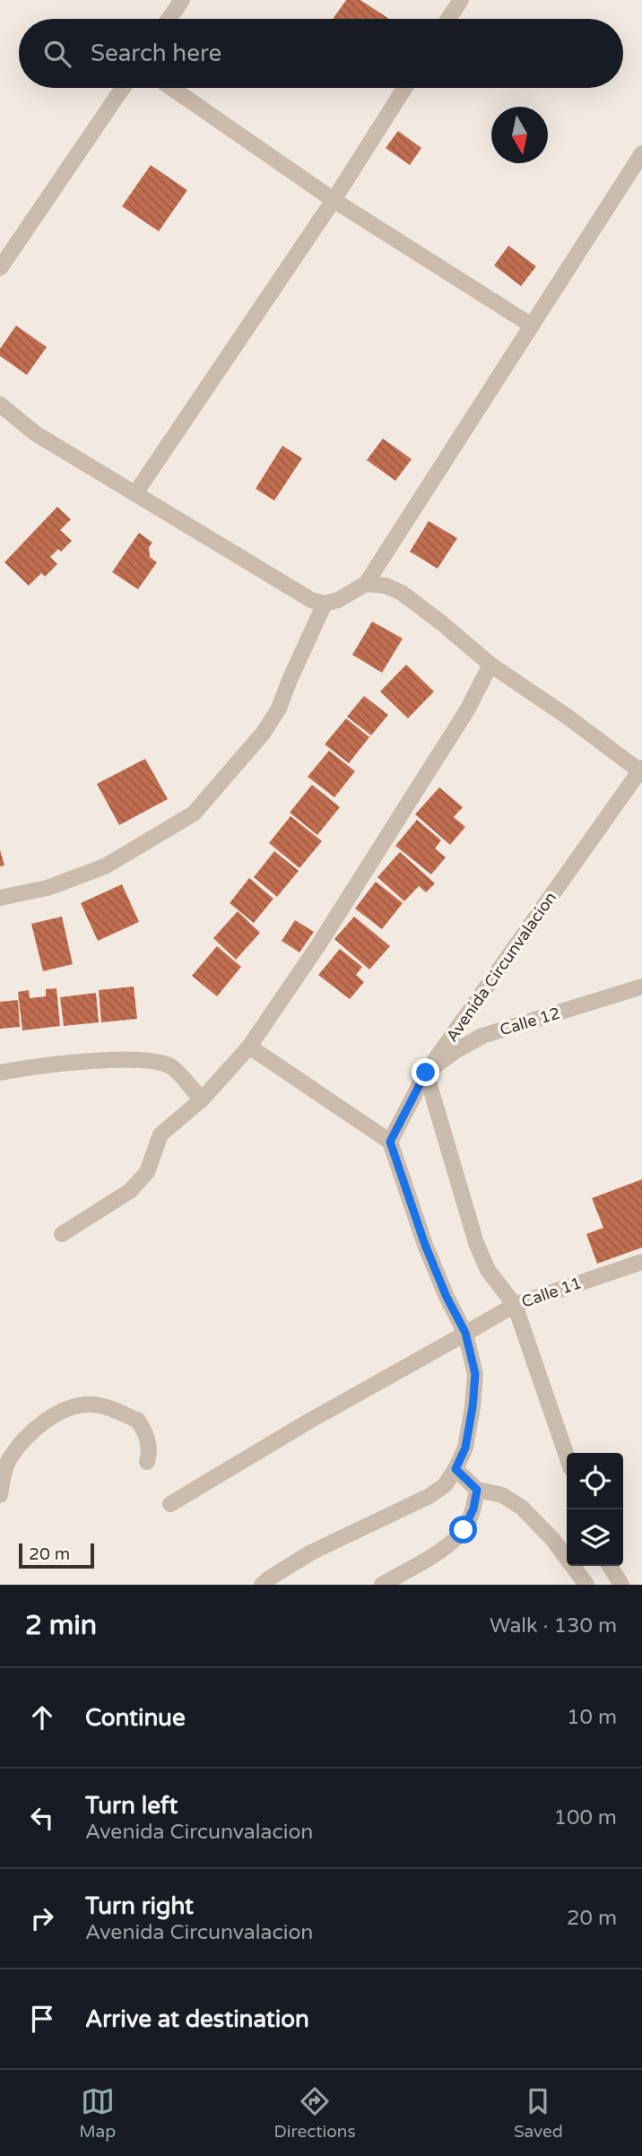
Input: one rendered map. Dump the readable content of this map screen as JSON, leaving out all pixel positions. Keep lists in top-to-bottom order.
{
  "streets": {
    "street": ["Avenida Circunvalacion", "Calle 12", "Calle 11"]
  },
  "crossings": [
    ["Avenida Circunvalacion", "Calle 12"]
  ],
  "scale_bar": "20 m",
  "north": "bottom",
  "page": {
    "search": "Search here",
    "scale": "20 m",
    "heading": ["2 min", "Walk · 130 m"],
    "list": [
      ["Continue", "10 m"],
      ["Turn left", "Avenida Circunvalacion", "100 m"],
      ["Turn right", "Avenida Circunvalacion", "20 m"],
      "Arrive at destination"
    ],
    "nav": ["Map", "Directions", "Saved"]
  }
}
